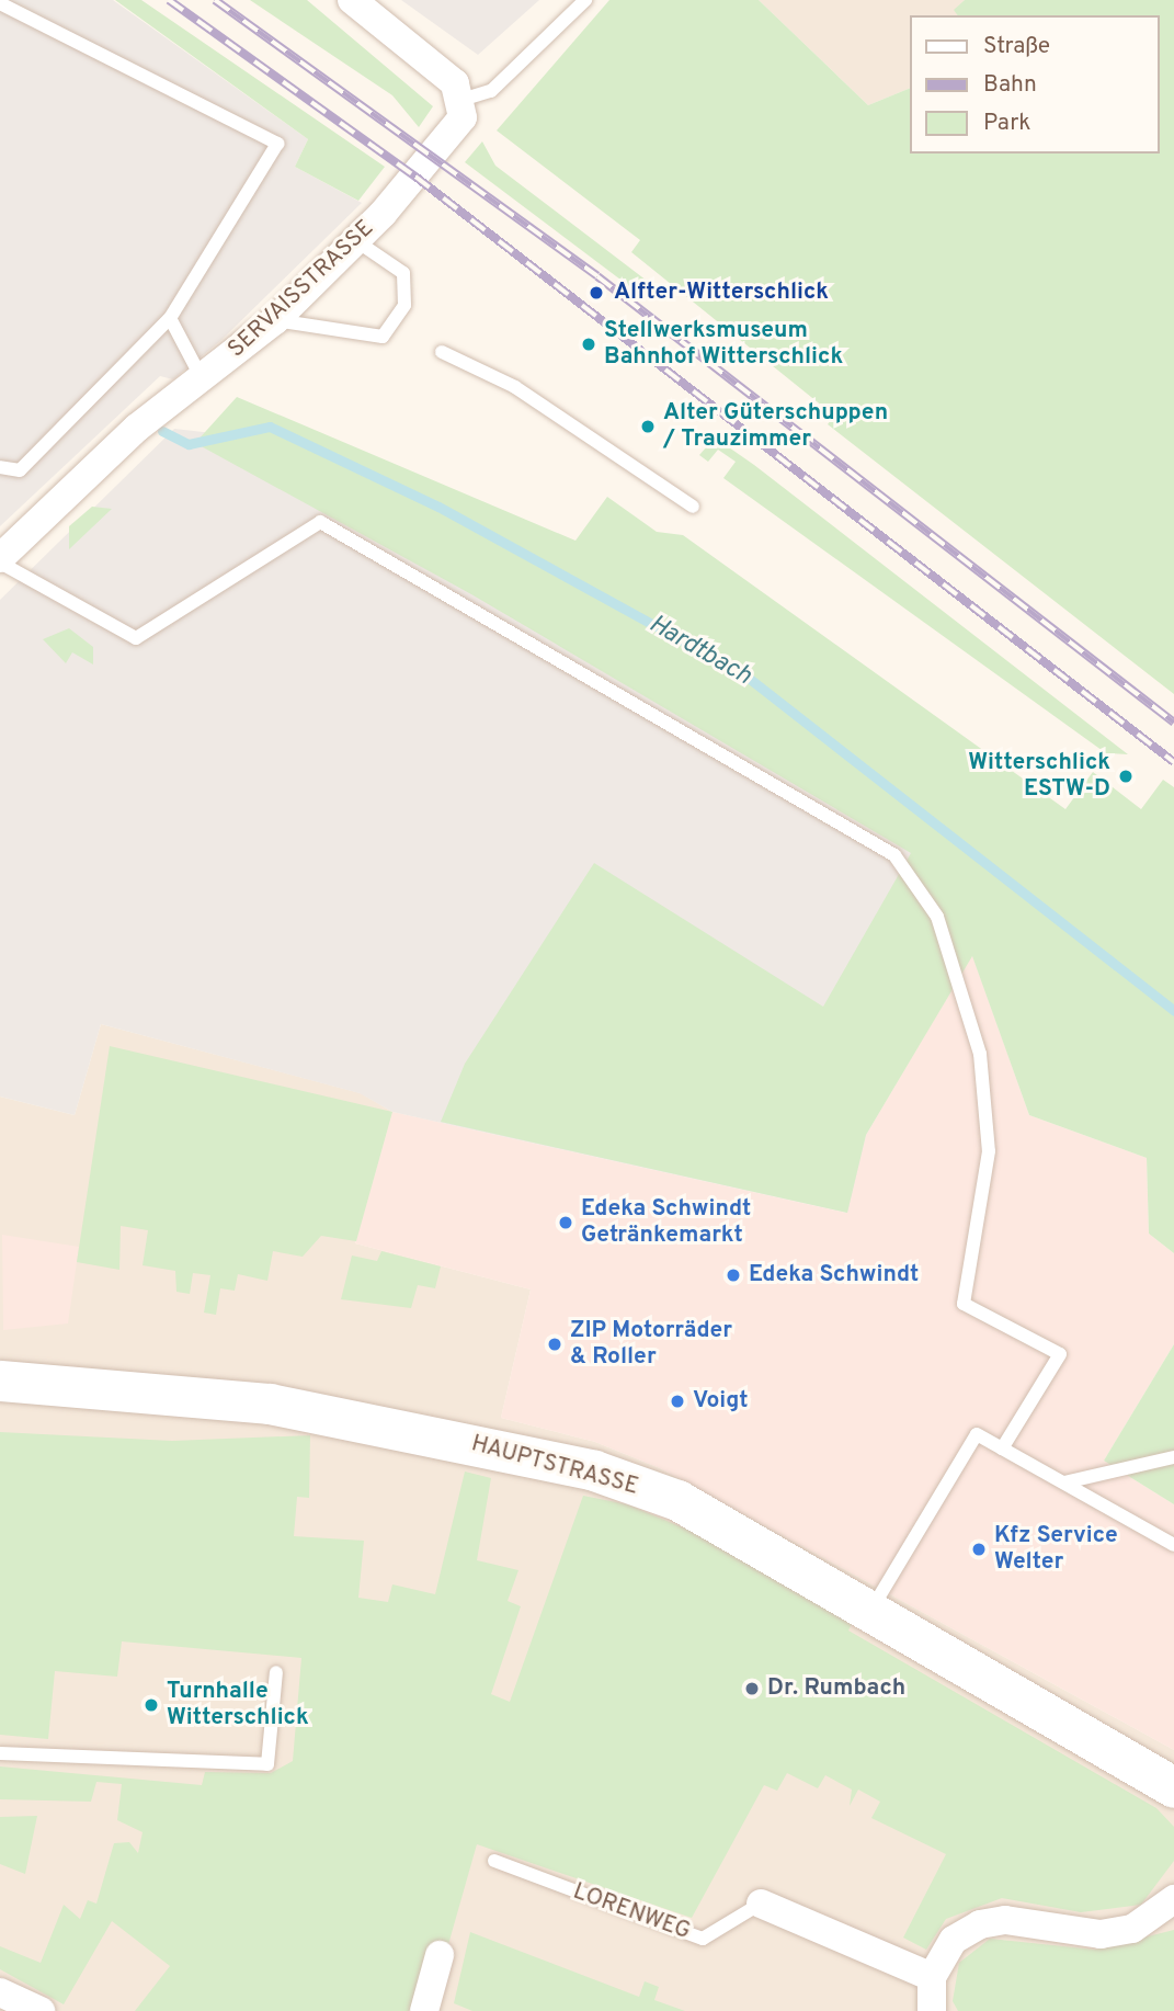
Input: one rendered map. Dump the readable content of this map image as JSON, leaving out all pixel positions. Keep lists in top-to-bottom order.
{
  "streets": {
    "main road": ["HAUPTSTRASSE"],
    "street": ["SERVAISSTRASSE", "LORENWEG"]
  },
  "water": ["Hardtbach"],
  "places": [
    "Alfter-Witterschlick",
    "Stellwerksmuseum Bahnhof Witterschlick",
    "Alter Güterschuppen / Trauzimmer",
    "Witterschlick ESTW-D",
    "Edeka Schwindt Getränkemarkt",
    "Edeka Schwindt",
    "ZIP Motorräder & Roller",
    "Voigt",
    "Kfz Service Welter",
    "Dr. Rumbach",
    "Turnhalle Witterschlick"
  ],
  "legend": ["Straße", "Bahn", "Park"]
}
